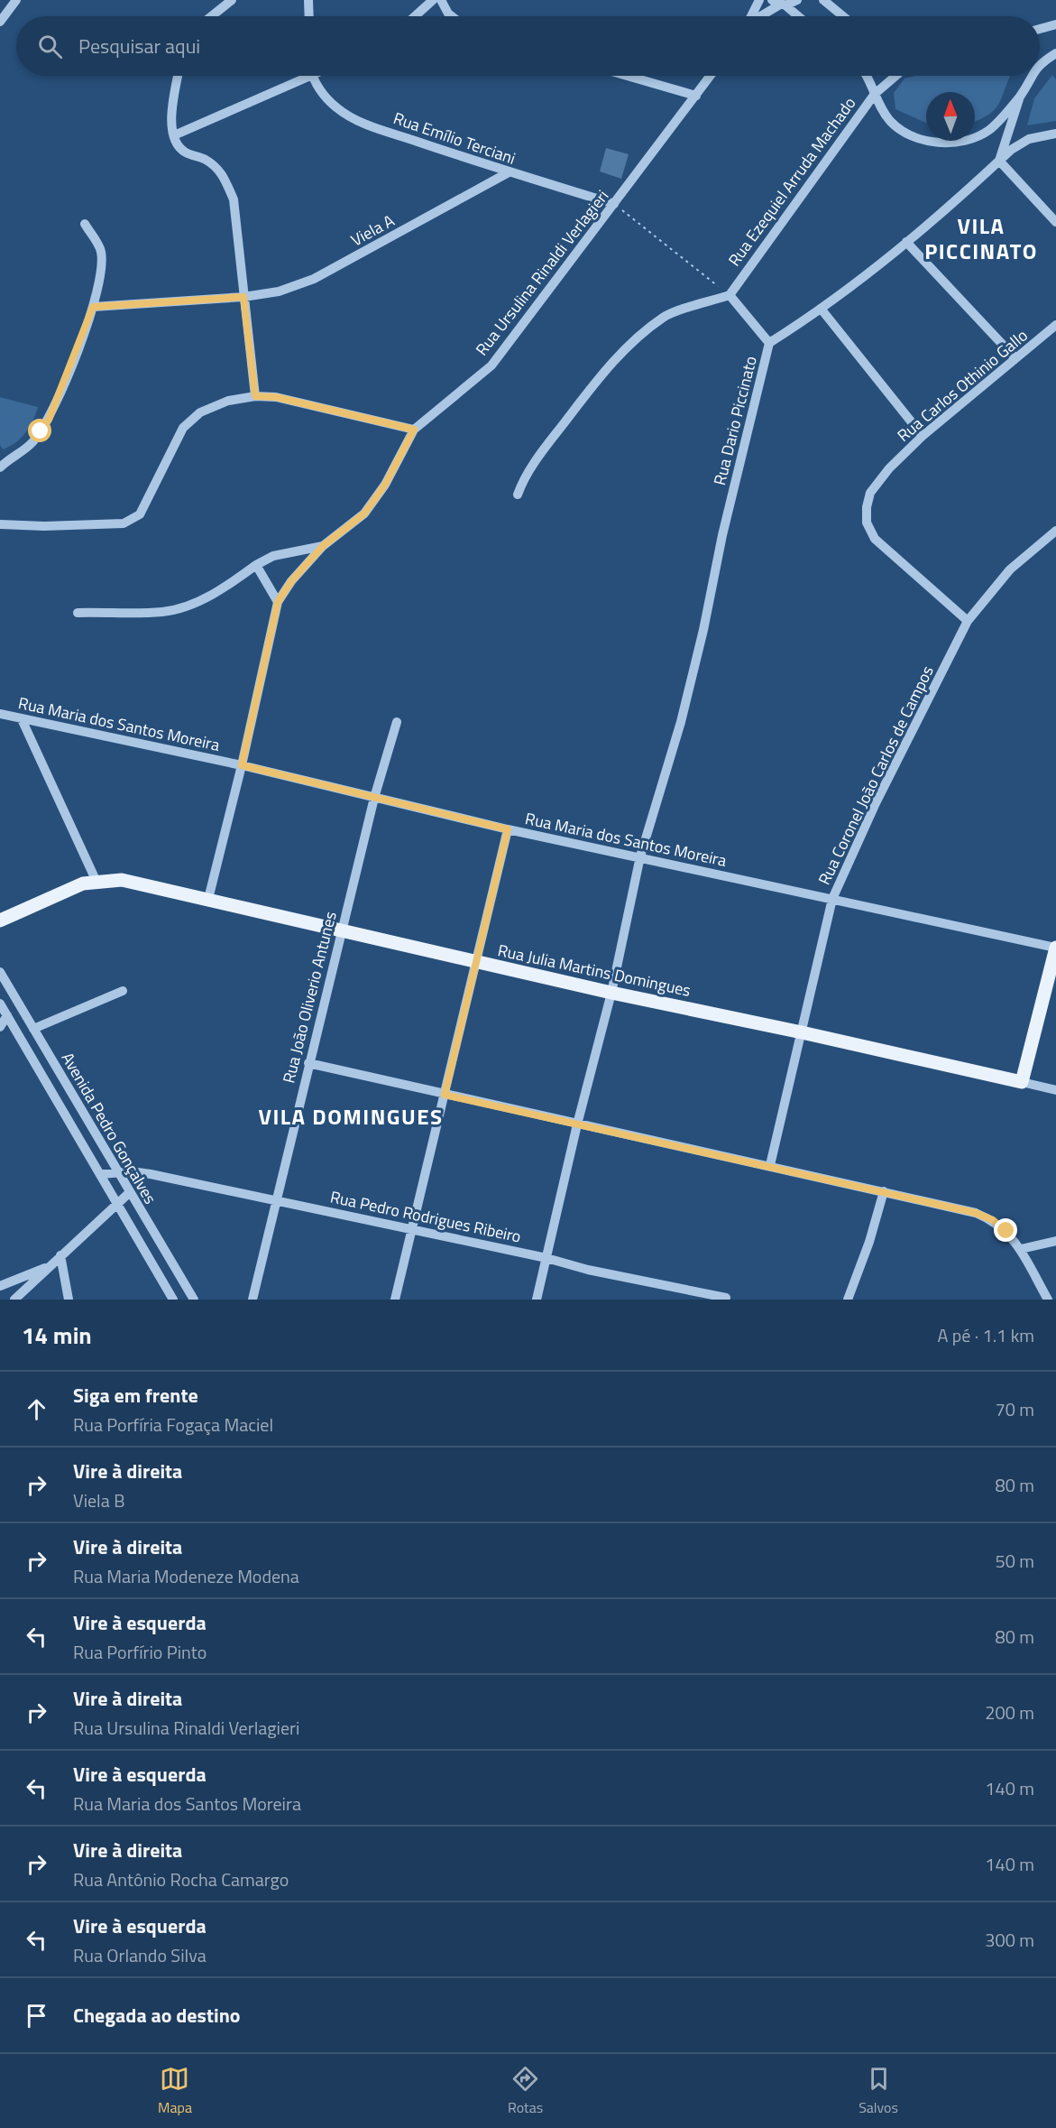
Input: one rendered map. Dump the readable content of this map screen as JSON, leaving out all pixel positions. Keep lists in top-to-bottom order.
{
  "streets": {
    "main road": ["Rua Julia Martins Domingues"],
    "street": [
      "Rua Emílio Terciani",
      "Rua Ezequiel Arruda Machado",
      "Viela A",
      "Rua Ursulina Rinaldi Verlagieri",
      "Rua Carlos Othinio Gallo",
      "Rua Dario Piccinato",
      "Rua Maria dos Santos Moreira",
      "Rua Coronel João Carlos de Campos",
      "Rua João Oliverio Antunes",
      "Avenida Pedro Gonçalves",
      "Rua Pedro Rodrigues Ribeiro"
    ]
  },
  "crossings": [
    ["Rua Emílio Terciani", "Viela A"],
    ["Rua Emílio Terciani", "Rua Ursulina Rinaldi Verlagieri"],
    ["Rua Ursulina Rinaldi Verlagieri", "Rua Maria dos Santos Moreira"],
    ["Rua Ursulina Rinaldi Verlagieri", "Rua Julia Martins Domingues"],
    ["Rua Carlos Othinio Gallo", "Rua Coronel João Carlos de Campos"],
    ["Rua Dario Piccinato", "Rua Maria dos Santos Moreira"],
    ["Rua Dario Piccinato", "Rua Julia Martins Domingues"],
    ["Rua Dario Piccinato", "Rua Pedro Rodrigues Ribeiro"],
    ["Rua Maria dos Santos Moreira", "Rua Coronel João Carlos de Campos"],
    ["Rua Maria dos Santos Moreira", "Rua João Oliverio Antunes"],
    ["Rua Coronel João Carlos de Campos", "Rua Julia Martins Domingues"],
    ["Rua Julia Martins Domingues", "Rua João Oliverio Antunes"],
    ["Rua João Oliverio Antunes", "Rua Pedro Rodrigues Ribeiro"],
    ["Avenida Pedro Gonçalves", "Rua Pedro Rodrigues Ribeiro"]
  ],
  "districts": ["VILA PICCINATO", "VILA DOMINGUES"],
  "north": "top",
  "page": {
    "search": "Pesquisar aqui",
    "heading": ["14 min", "A pé · 1.1 km"],
    "list": [
      ["Siga em frente", "Rua Porfíria Fogaça Maciel", "70 m"],
      ["Vire à direita", "Viela B", "80 m"],
      ["Vire à direita", "Rua Maria Modeneze Modena", "50 m"],
      ["Vire à esquerda", "Rua Porfírio Pinto", "80 m"],
      ["Vire à direita", "Rua Ursulina Rinaldi Verlagieri", "200 m"],
      ["Vire à esquerda", "Rua Maria dos Santos Moreira", "140 m"],
      ["Vire à direita", "Rua Antônio Rocha Camargo", "140 m"],
      ["Vire à esquerda", "Rua Orlando Silva", "300 m"],
      "Chegada ao destino"
    ],
    "nav": ["Mapa", "Rotas", "Salvos"]
  }
}
